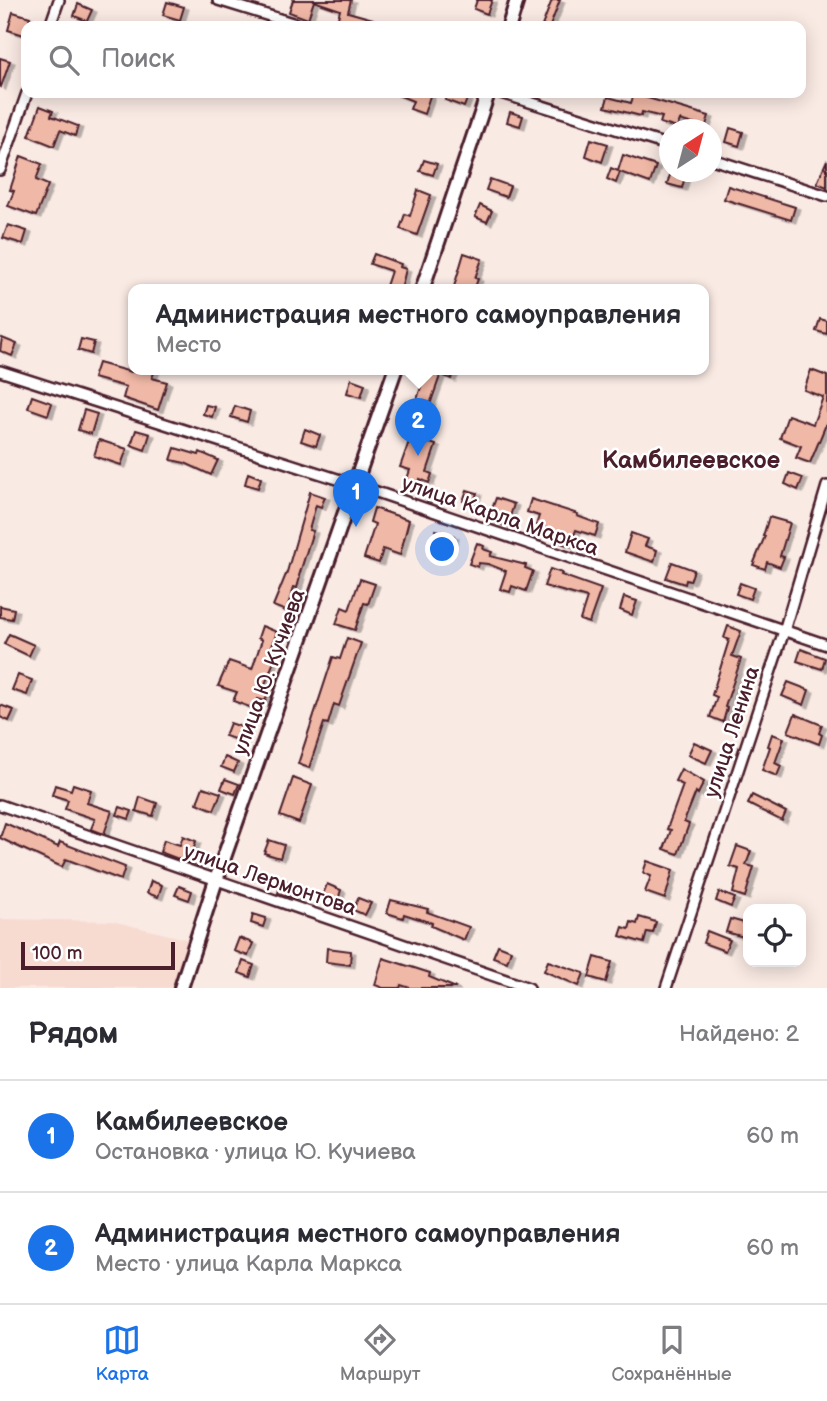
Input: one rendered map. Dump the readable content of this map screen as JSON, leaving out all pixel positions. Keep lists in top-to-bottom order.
{
  "streets": {
    "street": [
      "улица Карла Маркса",
      "улица Ю. Кучиева",
      "улица Ленина",
      "улица Лермонтова"
    ]
  },
  "crossings": [
    ["улица Карла Маркса", "улица Ю. Кучиева"],
    ["улица Карла Маркса", "улица Ленина"],
    ["улица Ю. Кучиева", "улица Лермонтова"]
  ],
  "districts": ["Камбилеевское"],
  "scale_bar": "100 m",
  "north": "top right",
  "page": {
    "search": "Поиск",
    "popup": ["Администрация местного самоуправления", "Место"],
    "pins": ["2", "1"],
    "scale": "100 m",
    "heading": ["Рядом", "Найдено: 2"],
    "list": [
      {
        "mark": "1",
        "name": "Камбилеевское",
        "note": "Остановка · улица Ю. Кучиева",
        "value": "60 m"
      },
      {
        "mark": "2",
        "name": "Администрация местного самоуправления",
        "note": "Место · улица Карла Маркса",
        "value": "60 m"
      }
    ],
    "nav": ["Карта", "Маршрут", "Сохранённые"]
  }
}
